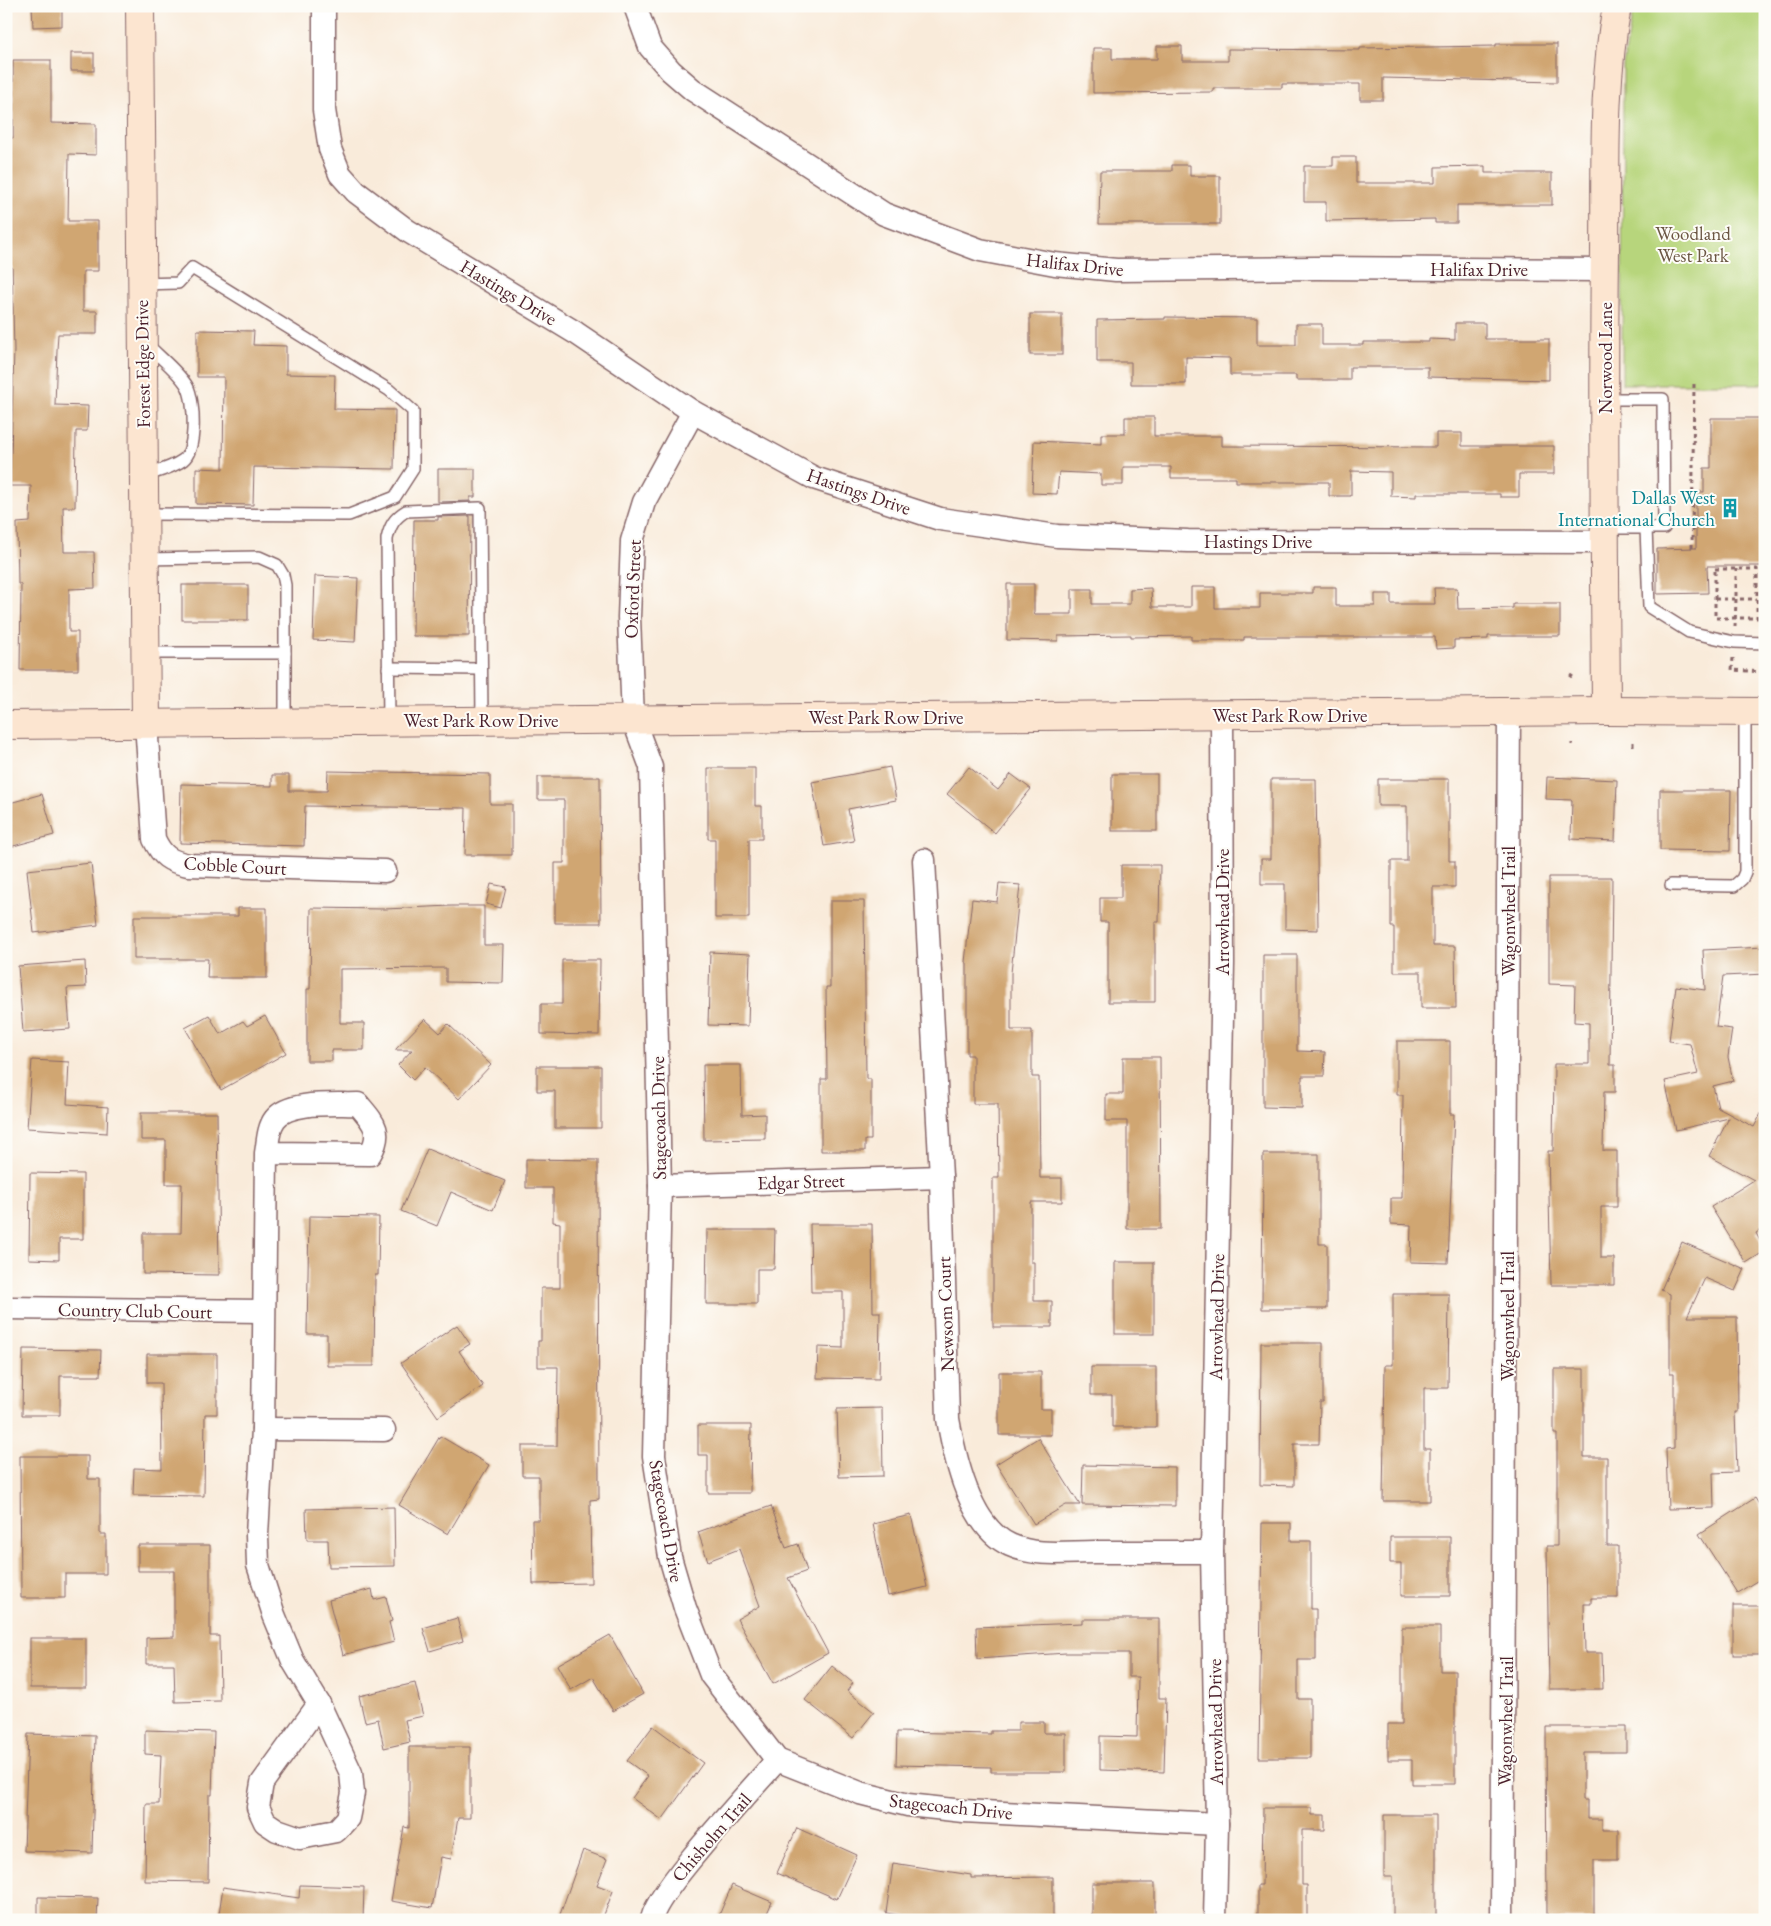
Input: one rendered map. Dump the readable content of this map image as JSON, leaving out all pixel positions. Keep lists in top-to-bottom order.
{
  "streets": {
    "main road": ["Norwood Lane", "Forest Edge Drive", "West Park Row Drive"],
    "street": [
      "Halifax Drive",
      "Hastings Drive",
      "Oxford Street",
      "Cobble Court",
      "Wagonwheel Trail",
      "Arrowhead Drive",
      "Stagecoach Drive",
      "Edgar Street",
      "Country Club Court",
      "Newsom Court",
      "Chisholm Trail"
    ]
  },
  "crossings": [
    ["Halifax Drive", "Norwood Lane"],
    ["Hastings Drive", "Norwood Lane"],
    ["Hastings Drive", "Oxford Street"],
    ["Norwood Lane", "West Park Row Drive"],
    ["Forest Edge Drive", "West Park Row Drive"],
    ["Forest Edge Drive", "Cobble Court"],
    ["Oxford Street", "West Park Row Drive"],
    ["Oxford Street", "Stagecoach Drive"],
    ["West Park Row Drive", "Cobble Court"],
    ["West Park Row Drive", "Wagonwheel Trail"],
    ["West Park Row Drive", "Arrowhead Drive"],
    ["West Park Row Drive", "Stagecoach Drive"],
    ["Arrowhead Drive", "Stagecoach Drive"],
    ["Arrowhead Drive", "Newsom Court"],
    ["Stagecoach Drive", "Edgar Street"],
    ["Stagecoach Drive", "Chisholm Trail"],
    ["Edgar Street", "Newsom Court"]
  ],
  "parks": ["Woodland West Park"],
  "places": {
    "building": ["Dallas West International Church"]
  }
}
